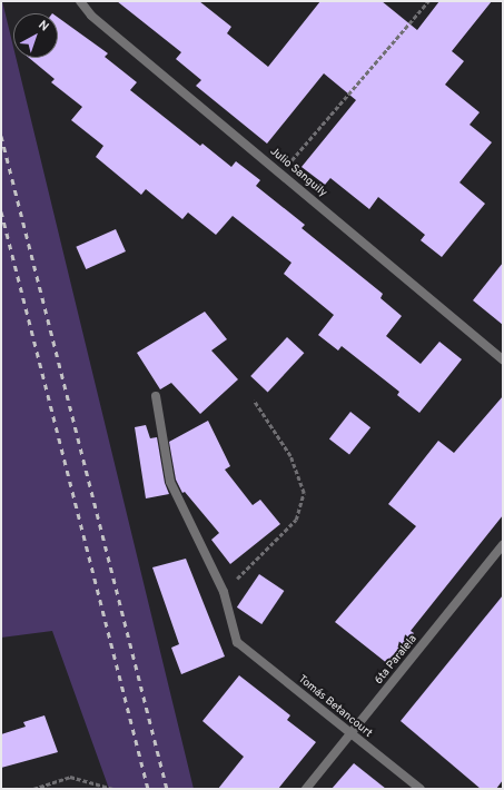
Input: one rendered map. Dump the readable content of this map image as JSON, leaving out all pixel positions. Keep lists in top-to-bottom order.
{
  "streets": {
    "street": ["Julio Sanguily", "6ta Paralela", "Tomás Betancourt"]
  },
  "crossings": [
    ["6ta Paralela", "Tomás Betancourt"]
  ],
  "north": "top right"
}
